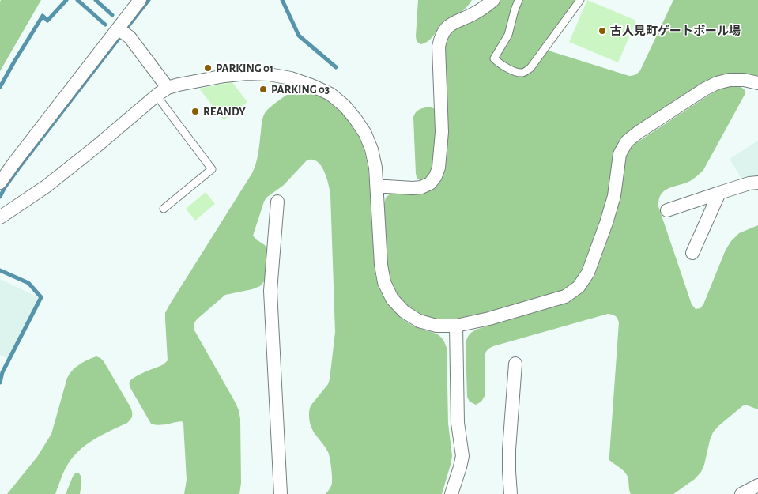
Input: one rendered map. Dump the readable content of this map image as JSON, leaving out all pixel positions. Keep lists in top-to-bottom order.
{
  "places": [
    "古人見町ゲートボール場",
    "PARKING 01",
    "PARKING 03",
    "REANDY"
  ]
}
